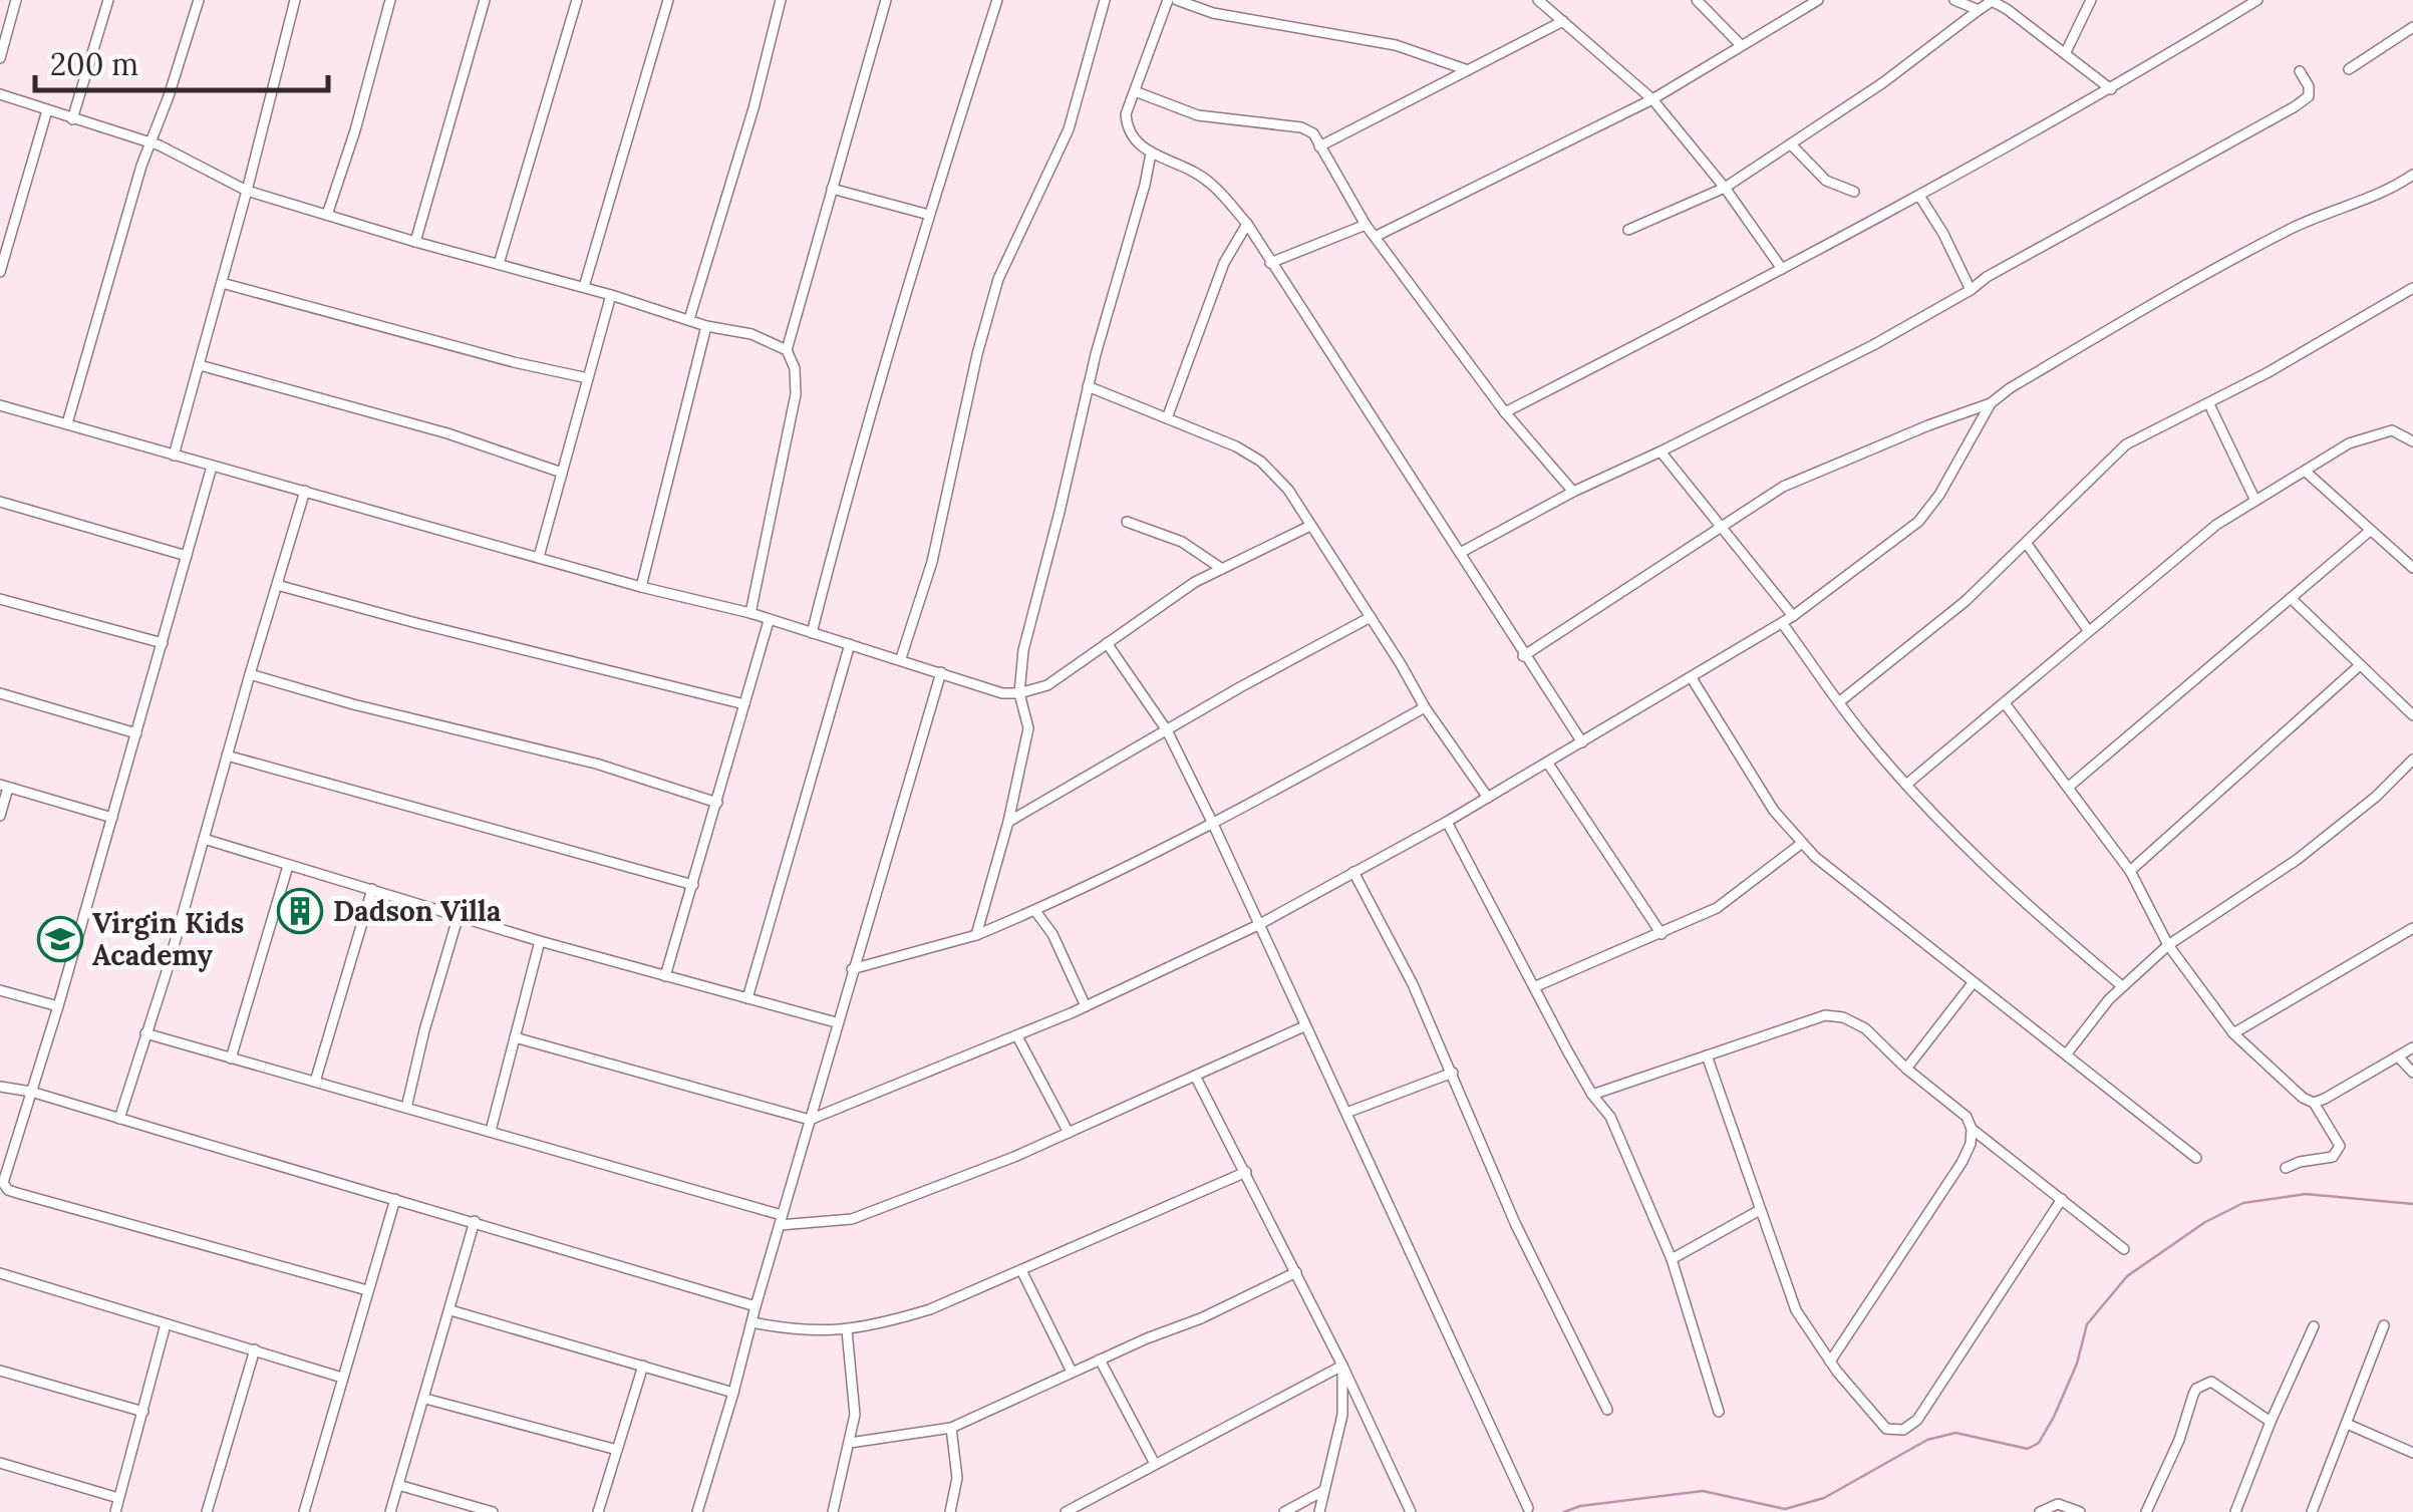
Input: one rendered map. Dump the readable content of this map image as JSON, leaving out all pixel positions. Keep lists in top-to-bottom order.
{
  "places": {
    "building": ["Dadson Villa"],
    "school or university": ["Virgin Kids Academy"]
  },
  "scale_bar": "200 m"
}
